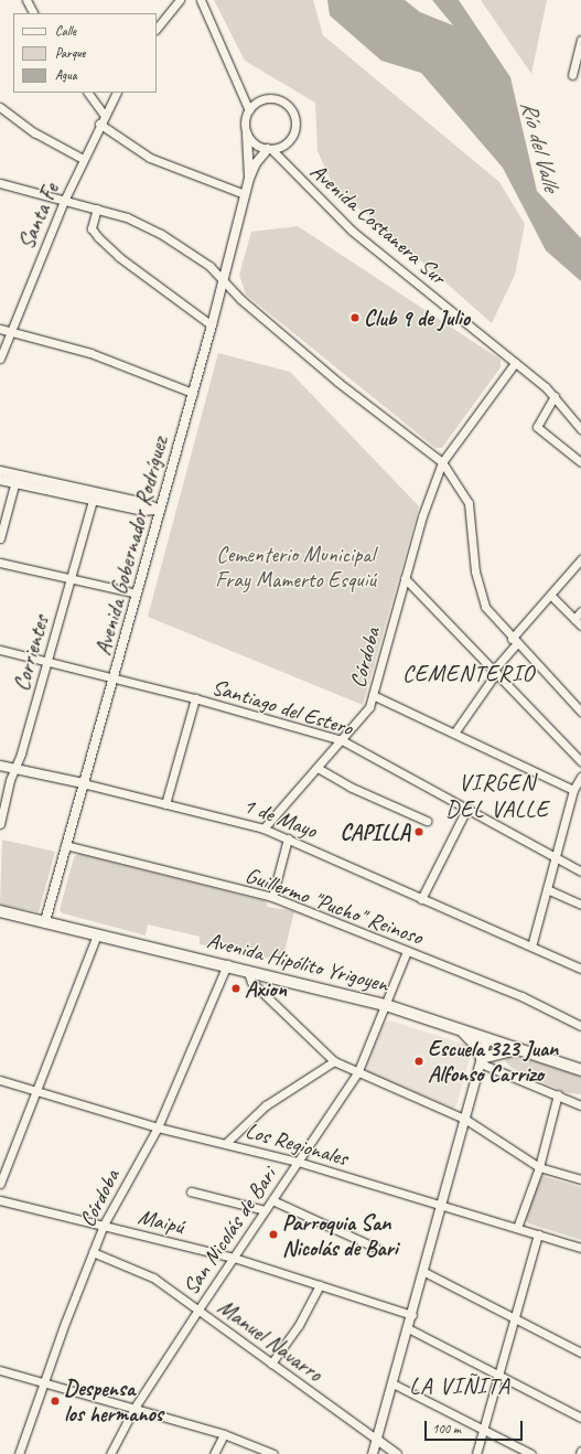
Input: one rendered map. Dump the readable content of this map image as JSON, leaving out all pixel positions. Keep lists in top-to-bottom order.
{
  "streets": {
    "main road": ["Avenida Hipólito Yrigoyen"],
    "street": [
      "Santa Fe",
      "Avenida Costanera Sur",
      "Avenida Gobernador Rodríguez",
      "Corrientes",
      "Córdoba",
      "Santiago del Estero",
      "1 de Mayo",
      "Guillermo \"Pucho\" Reinoso",
      "Los Regionales",
      "Maipú",
      "San Nicolás de Bari",
      "Manuel Navarro"
    ]
  },
  "crossings": [
    ["Avenida Costanera Sur", "Avenida Gobernador Rodríguez"],
    ["Avenida Costanera Sur", "Córdoba"],
    ["Avenida Gobernador Rodríguez", "Santiago del Estero"],
    ["Avenida Gobernador Rodríguez", "1 de Mayo"],
    ["Avenida Gobernador Rodríguez", "Guillermo \"Pucho\" Reinoso"],
    ["Avenida Gobernador Rodríguez", "Avenida Hipólito Yrigoyen"],
    ["Corrientes", "Santiago del Estero"],
    ["Corrientes", "1 de Mayo"],
    ["Córdoba", "Santiago del Estero"],
    ["Córdoba", "1 de Mayo"],
    ["Córdoba", "Avenida Hipólito Yrigoyen"],
    ["Córdoba", "Los Regionales"],
    ["Córdoba", "Maipú"],
    ["Córdoba", "Manuel Navarro"],
    ["Guillermo \"Pucho\" Reinoso", "San Nicolás de Bari"],
    ["Avenida Hipólito Yrigoyen", "San Nicolás de Bari"],
    ["Los Regionales", "San Nicolás de Bari"],
    ["Maipú", "San Nicolás de Bari"],
    ["San Nicolás de Bari", "Manuel Navarro"]
  ],
  "districts": ["CEMENTERIO", "VIRGEN DEL VALLE", "LA VIÑITA"],
  "water": ["Río del Valle"],
  "parks": ["Cementerio Municipal Fray Mamerto Esquiú"],
  "places": [
    "Club 9 de Julio",
    "CAPILLA",
    "Axion",
    "Escuela 323 Juan Alfonso Carrizo",
    "Parroquia San Nicolás de Bari",
    "Despensa los hermanos"
  ],
  "legend": ["Calle", "Parque", "Agua"],
  "scale_bar": "100 m"
}
